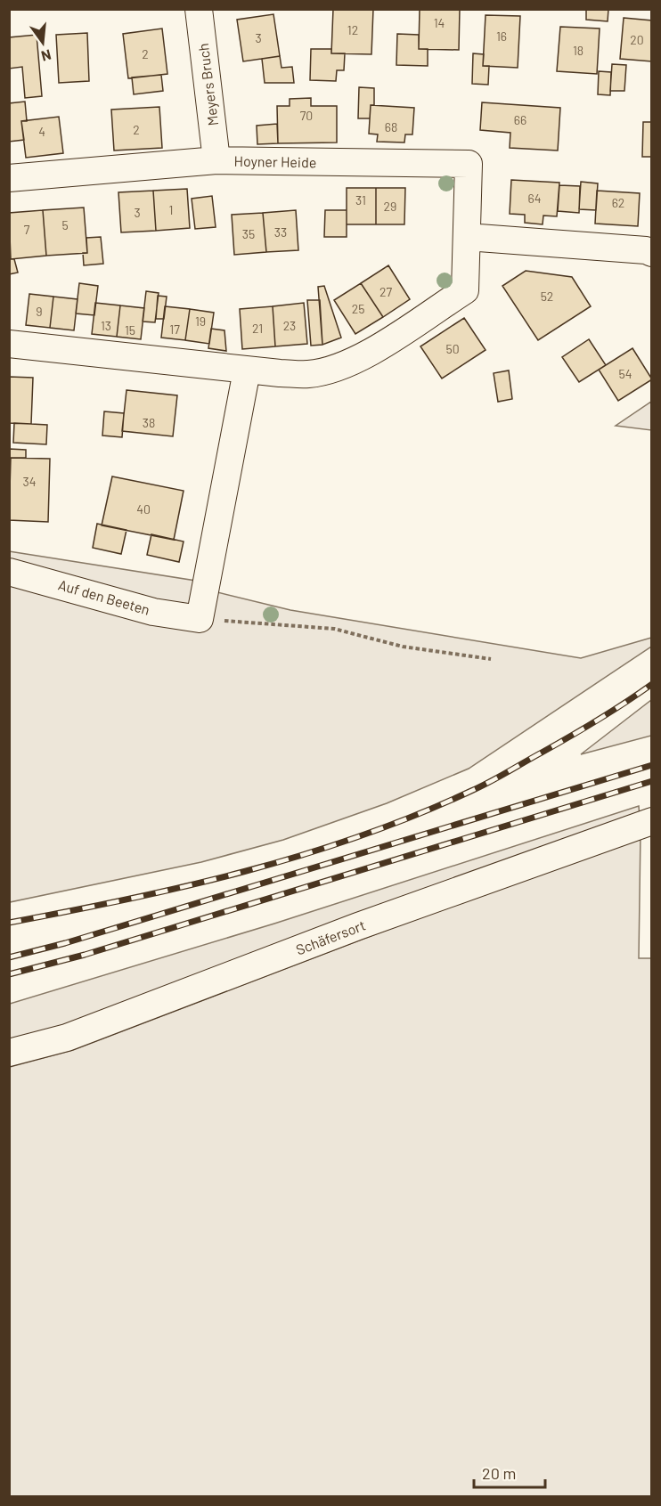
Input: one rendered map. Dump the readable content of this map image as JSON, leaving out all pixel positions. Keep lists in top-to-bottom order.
{
  "streets": {
    "street": [
      "Meyers Bruch",
      "Hoyner Heide",
      "Auf den Beeten",
      "Schäfersort"
    ]
  },
  "crossings": [
    ["Meyers Bruch", "Hoyner Heide"]
  ],
  "house_numbers": [
    "14",
    "12",
    "16",
    "3",
    "20",
    "18",
    "2",
    "70",
    "66",
    "68",
    "2",
    "4",
    "64",
    "31",
    "62",
    "29",
    "1",
    "3",
    "5",
    "7",
    "33",
    "35",
    "27",
    "52",
    "25",
    "9",
    "19",
    "13",
    "23",
    "21",
    "17",
    "15",
    "50",
    "54",
    "38",
    "34",
    "40"
  ],
  "scale_bar": "20 m",
  "north": "bottom"
}
